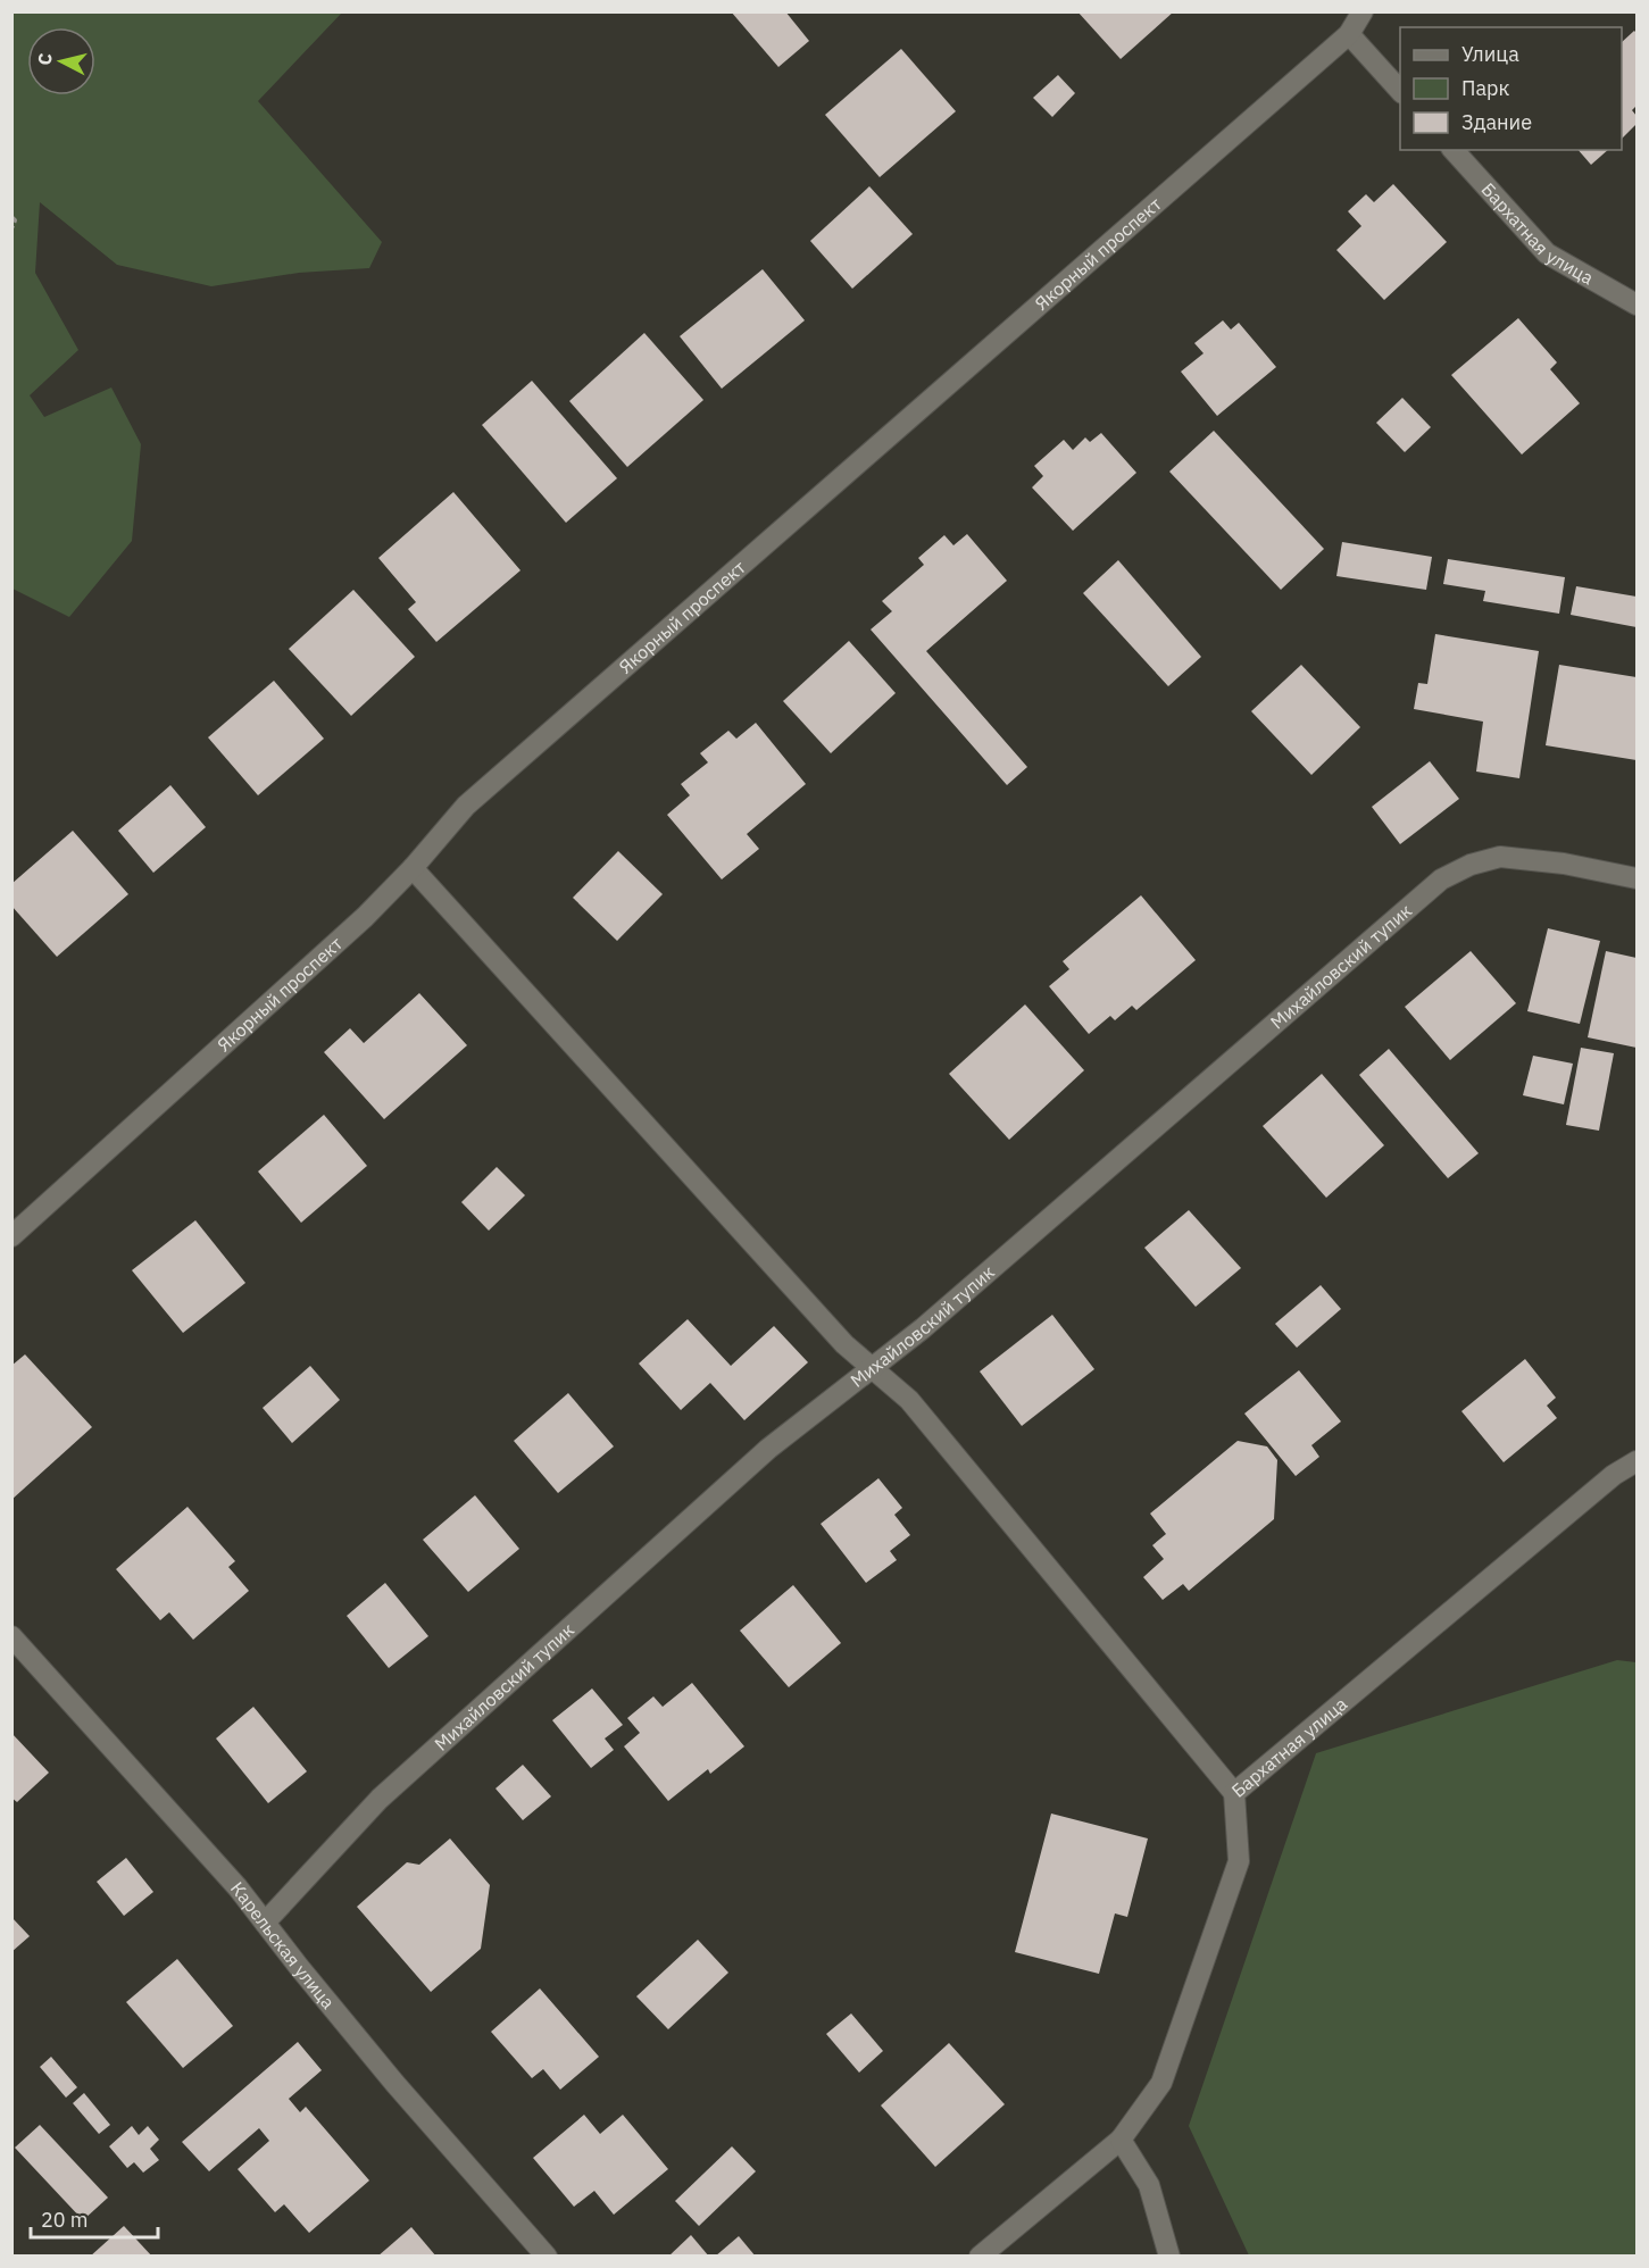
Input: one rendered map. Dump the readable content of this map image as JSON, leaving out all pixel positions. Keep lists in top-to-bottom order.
{
  "streets": {
    "street": [
      "Бархатная улица",
      "Якорный проспект",
      "Михайловский тупик",
      "Карельская улица"
    ]
  },
  "crossings": [
    ["Михайловский тупик", "Карельская улица"]
  ],
  "legend": ["Улица", "Парк", "Здание"],
  "scale_bar": "20 m",
  "north": "left"
}
